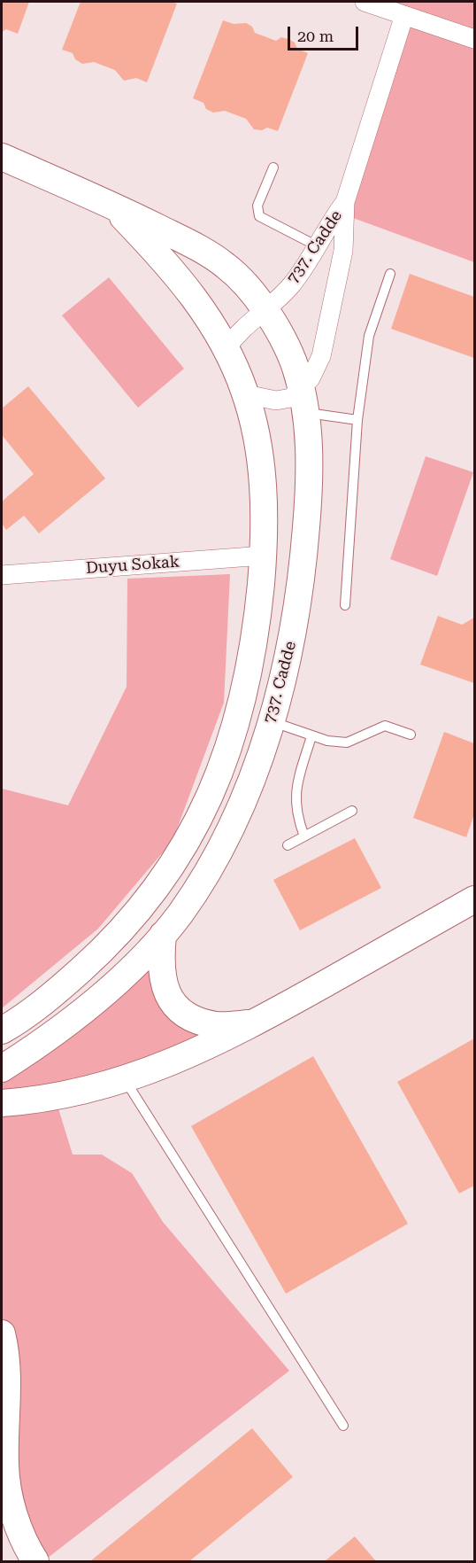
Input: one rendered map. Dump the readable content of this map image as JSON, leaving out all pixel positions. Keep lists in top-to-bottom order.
{
  "streets": {
    "street": ["737. Cadde", "Duyu Sokak"]
  },
  "crossings": [
    ["737. Cadde", "Duyu Sokak"]
  ],
  "scale_bar": "20 m"
}
